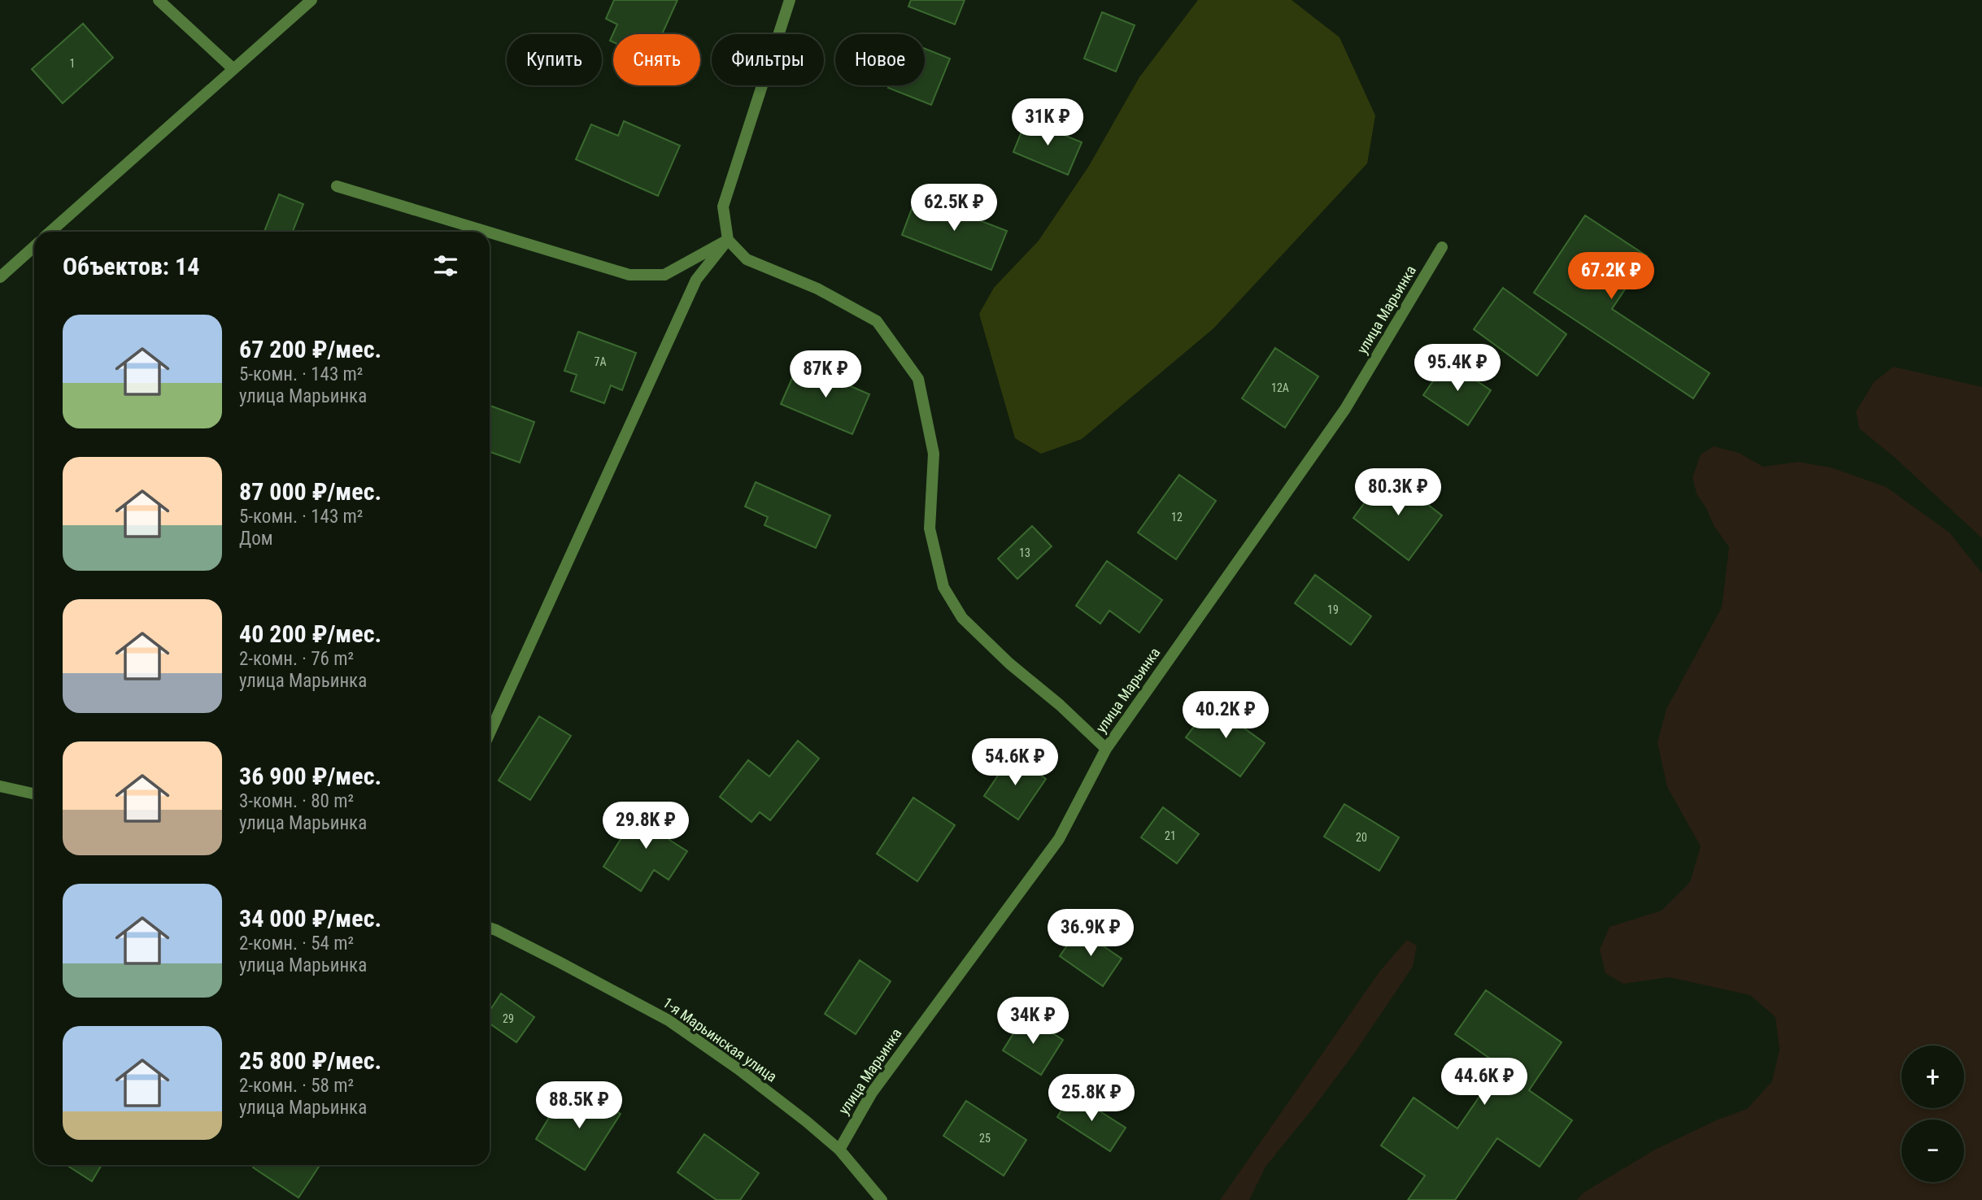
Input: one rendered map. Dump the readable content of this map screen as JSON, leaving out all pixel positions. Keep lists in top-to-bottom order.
{
  "streets": {
    "street": ["улица Марьинка", "1-я Марьинская улица"]
  },
  "crossings": [
    ["улица Марьинка", "1-я Марьинская улица"]
  ],
  "house_numbers": [
    "1",
    "7А",
    "12А",
    "12",
    "13",
    "19",
    "21",
    "20",
    "29",
    "25"
  ],
  "page": {
    "chip": [
      "Купить",
      "Снять",
      "Фильтры",
      "Новое"
    ],
    "price": [
      "31K ₽",
      "62.5K ₽",
      "67.2K ₽",
      "95.4K ₽",
      "87K ₽",
      "80.3K ₽",
      "40.2K ₽",
      "54.6K ₽",
      "29.8K ₽",
      "36.9K ₽",
      "34K ₽",
      "44.6K ₽",
      "25.8K ₽",
      "88.5K ₽"
    ],
    "heading": "Объектов: 14",
    "list": [
      {
        "name": "67 200 ₽/мес.",
        "note": "5-комн. · 143 m² · улица Марьинка"
      },
      {
        "name": "87 000 ₽/мес.",
        "note": "5-комн. · 143 m² · Дом"
      },
      {
        "name": "40 200 ₽/мес.",
        "note": "2-комн. · 76 m² · улица Марьинка"
      },
      {
        "name": "36 900 ₽/мес.",
        "note": "3-комн. · 80 m² · улица Марьинка"
      },
      {
        "name": "34 000 ₽/мес.",
        "note": "2-комн. · 54 m² · улица Марьинка"
      },
      {
        "name": "25 800 ₽/мес.",
        "note": "2-комн. · 58 m² · улица Марьинка"
      }
    ],
    "map_buttons": ["+", "−"]
  }
}
